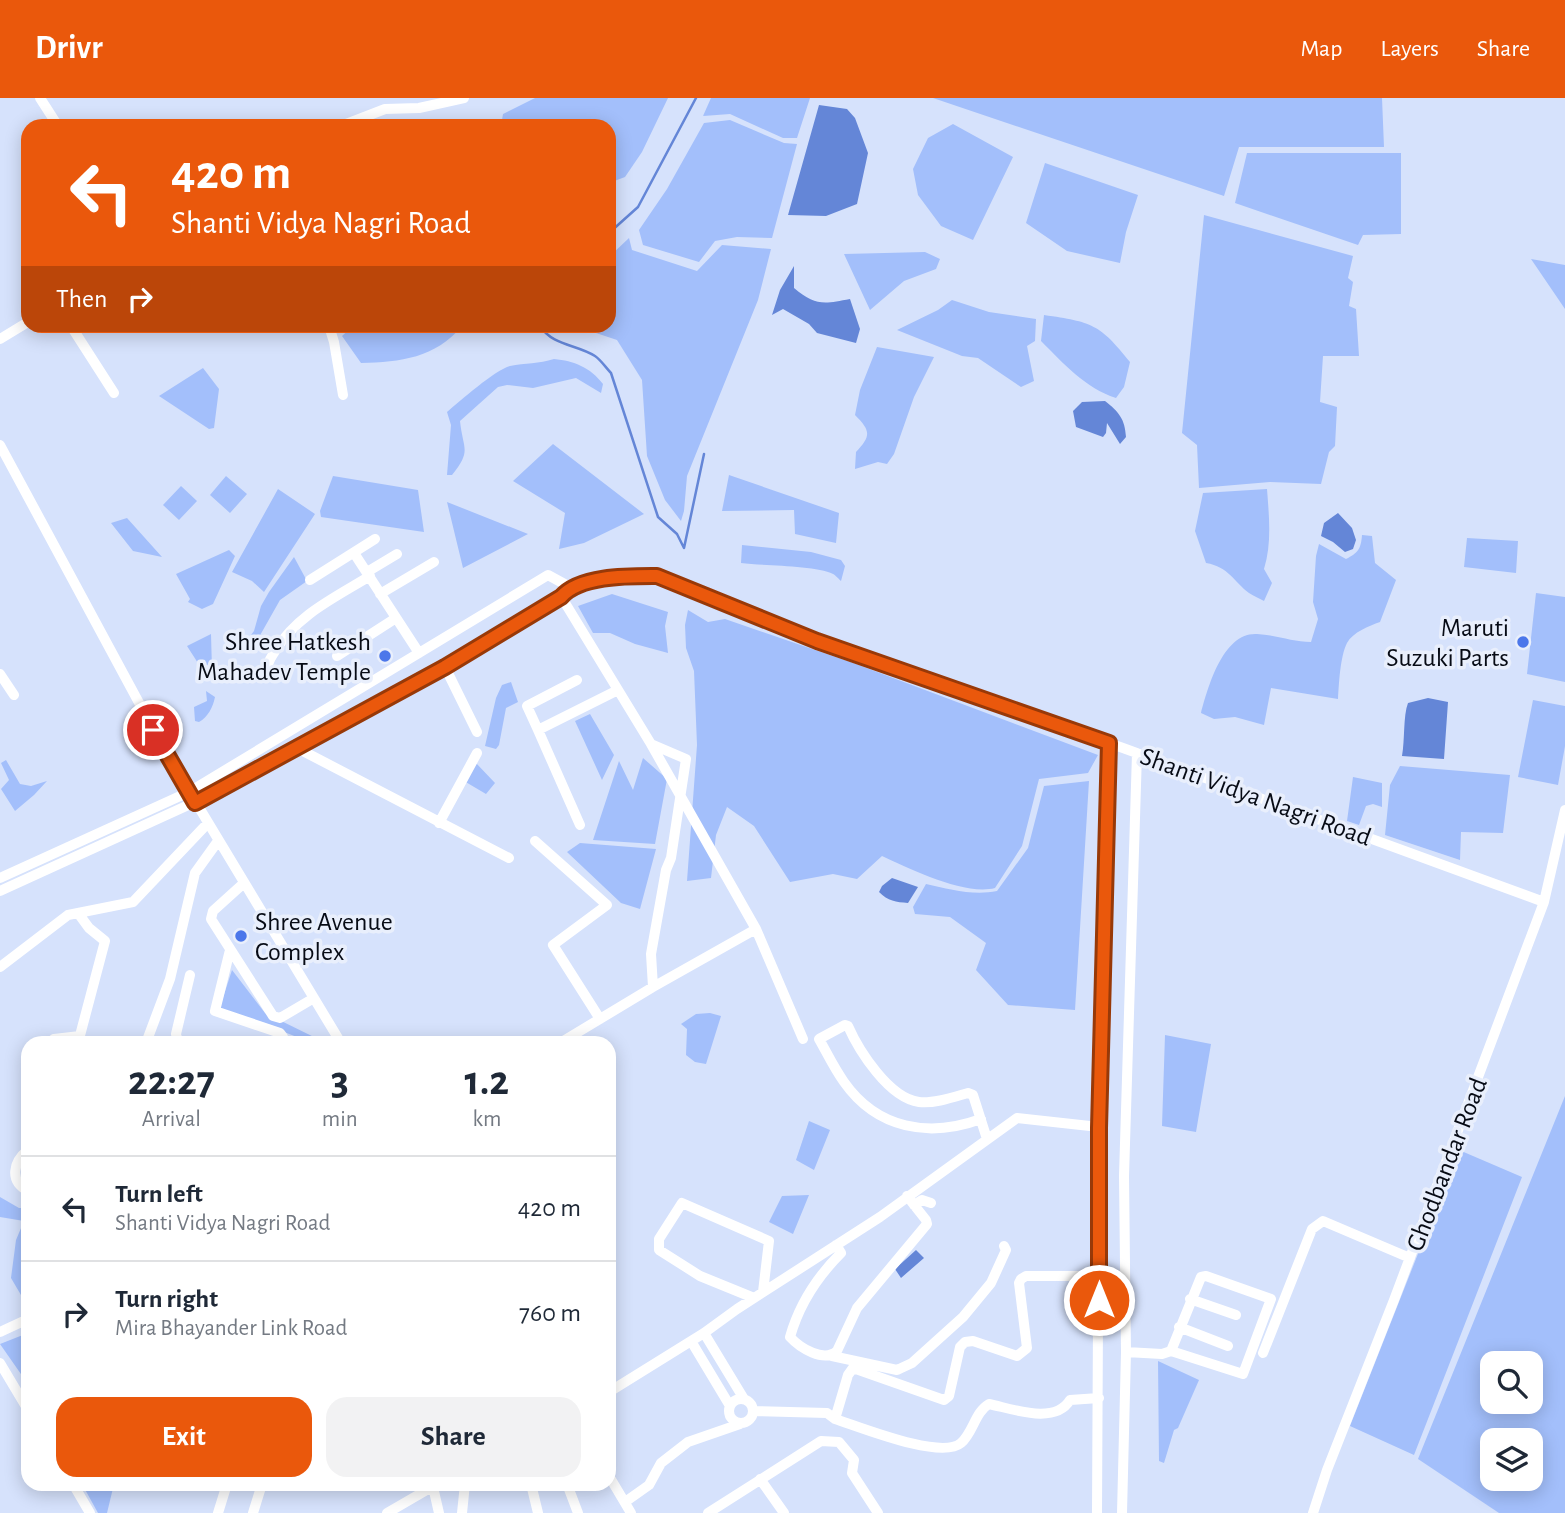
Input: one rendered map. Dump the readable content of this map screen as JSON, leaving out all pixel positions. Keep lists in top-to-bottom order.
{
  "streets": {
    "street": ["Shanti Vidya Nagri Road", "Ghodbandar Road"]
  },
  "crossings": [
    ["Shanti Vidya Nagri Road", "Ghodbandar Road"]
  ],
  "places": ["Maruti Suzuki Parts", "Shree Hatkesh Mahadev Temple", "Shree Avenue Complex"],
  "page": {
    "header": "Drivr",
    "nav": ["Map", "Layers", "Share"],
    "turn": ["420 m", "Shanti Vidya Nagri Road"],
    "then": "Then",
    "eta": [
      "22:27",
      "Arrival",
      "3",
      "min",
      "1.2",
      "km"
    ],
    "list": [
      {
        "name": "Turn left",
        "note": "Shanti Vidya Nagri Road",
        "value": "420 m"
      },
      {
        "name": "Turn right",
        "note": "Mira Bhayander Link Road",
        "value": "760 m"
      }
    ],
    "buttons": ["Exit", "Share"]
  }
}
